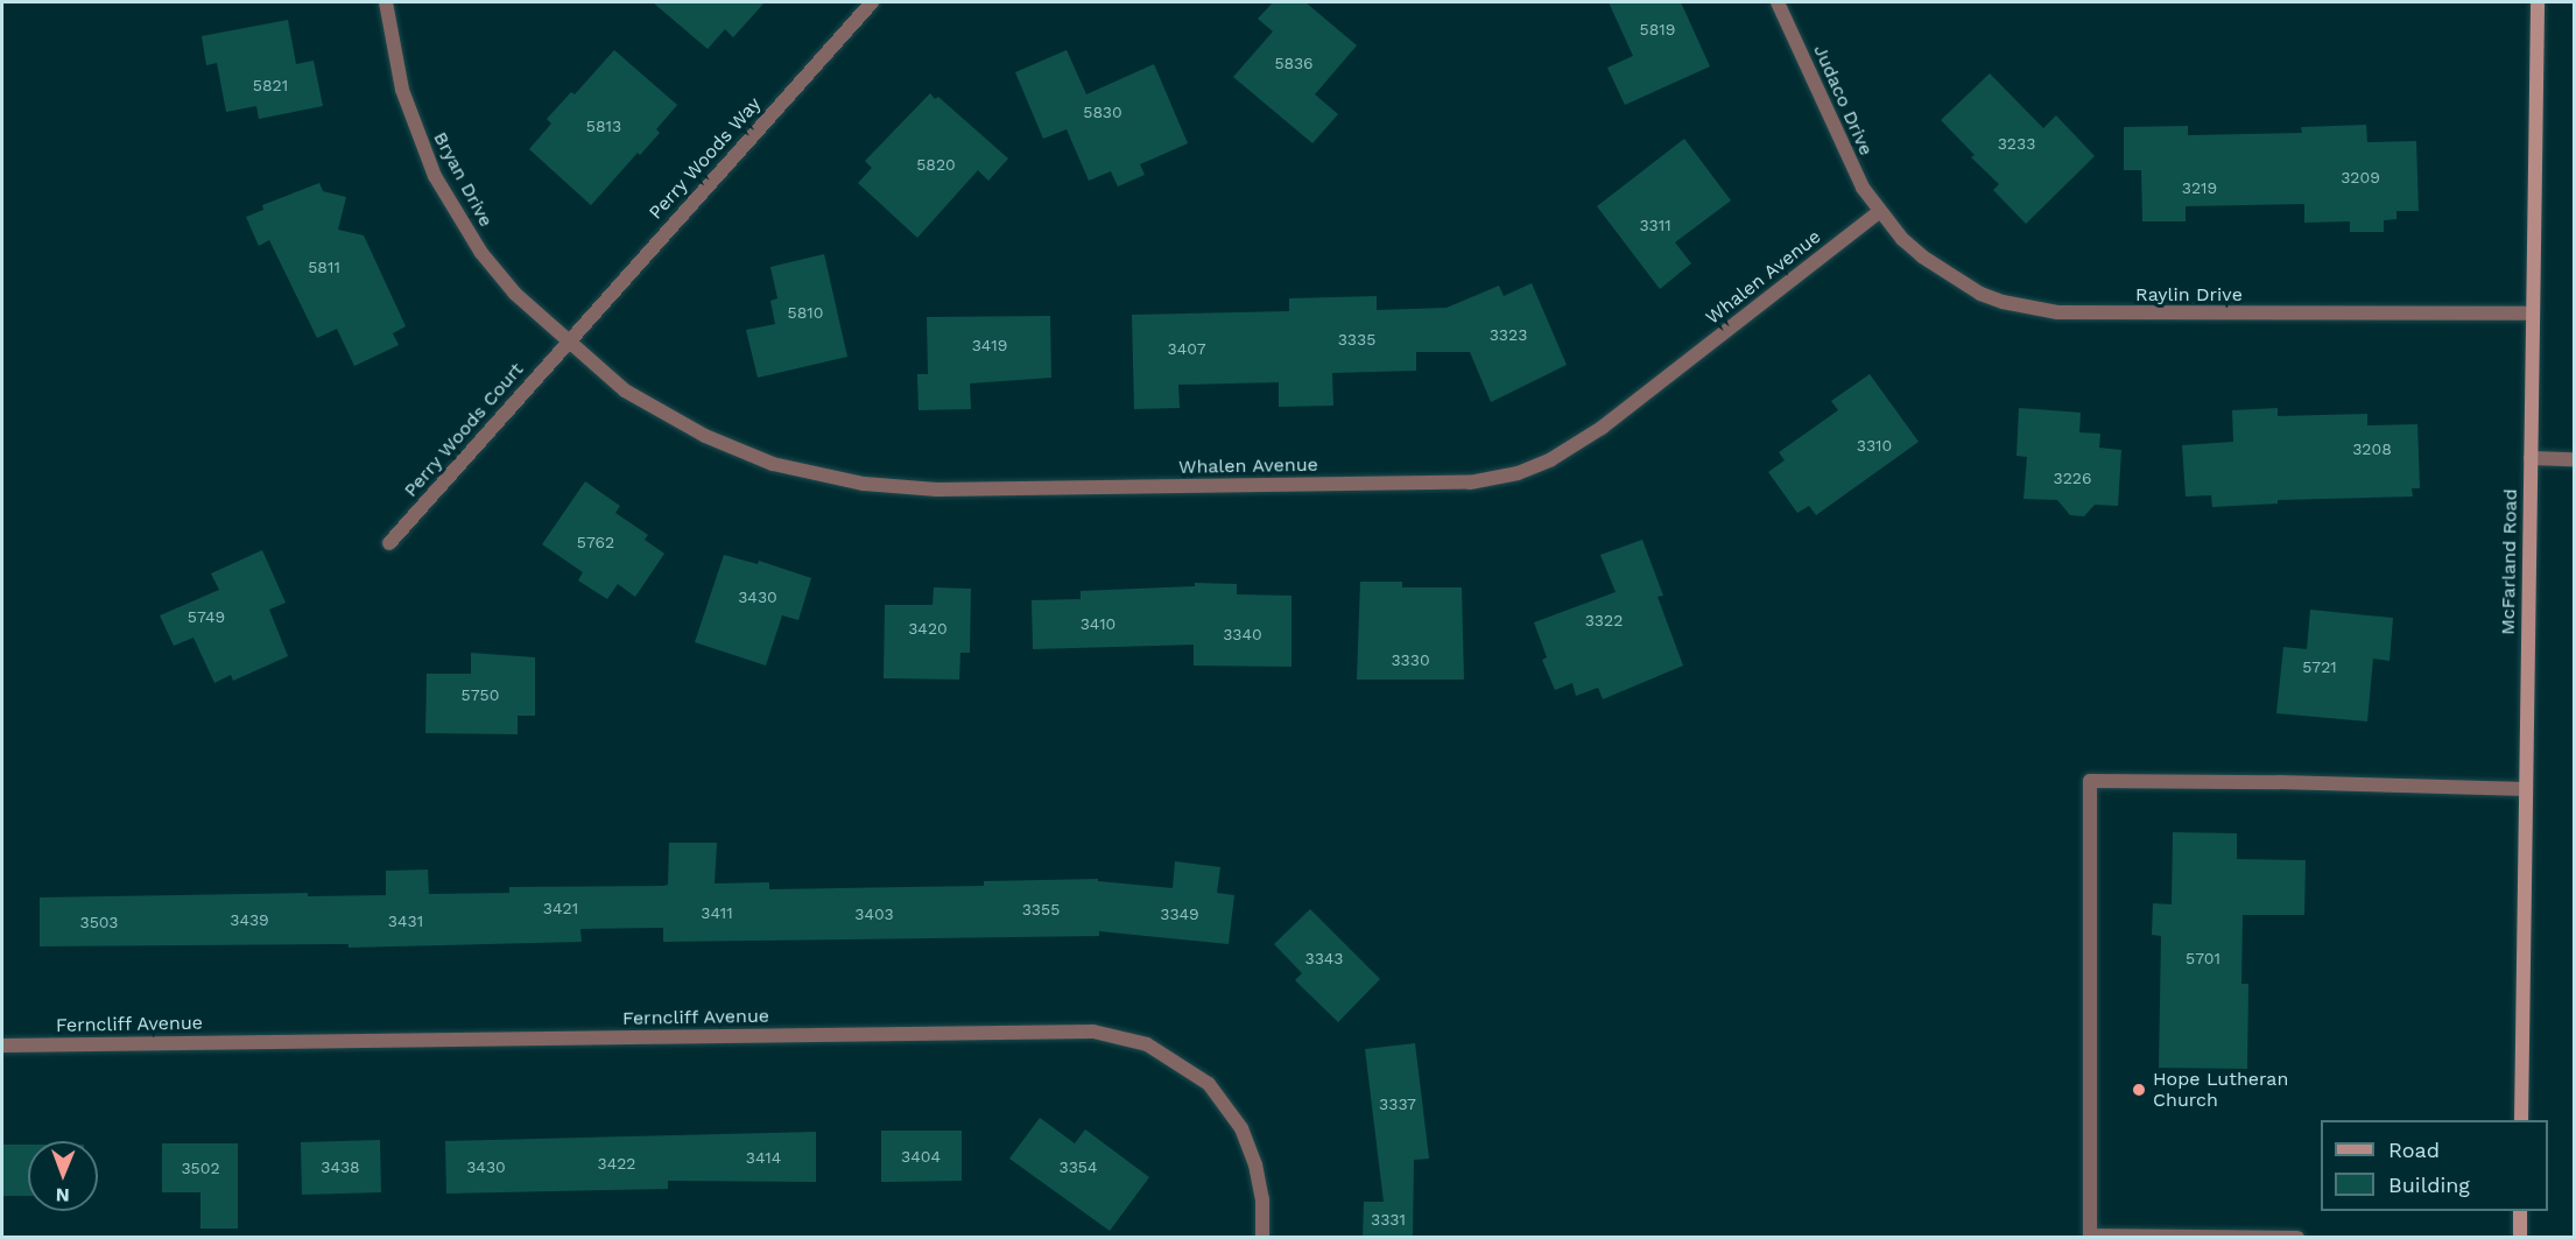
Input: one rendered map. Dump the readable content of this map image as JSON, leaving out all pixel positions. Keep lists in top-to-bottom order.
{
  "streets": {
    "street": [
      "Judaco Drive",
      "Perry Woods Way",
      "Bryan Drive",
      "Whalen Avenue",
      "Raylin Drive",
      "Perry Woods Court",
      "McFarland Road",
      "Ferncliff Avenue"
    ]
  },
  "crossings": [
    ["Judaco Drive", "Whalen Avenue"],
    ["Judaco Drive", "Raylin Drive"],
    ["Perry Woods Way", "Bryan Drive"],
    ["Perry Woods Way", "Whalen Avenue"],
    ["Perry Woods Way", "Perry Woods Court"],
    ["Bryan Drive", "Whalen Avenue"],
    ["Bryan Drive", "Perry Woods Court"],
    ["Whalen Avenue", "Raylin Drive"],
    ["Whalen Avenue", "Perry Woods Court"],
    ["Raylin Drive", "McFarland Road"]
  ],
  "places": ["Hope Lutheran Church"],
  "house_numbers": [
    "5819",
    "5836",
    "5821",
    "5830",
    "5813",
    "3233",
    "5820",
    "3209",
    "3219",
    "3311",
    "5811",
    "5810",
    "3323",
    "3335",
    "3419",
    "3407",
    "3310",
    "3208",
    "3226",
    "5762",
    "3430",
    "5749",
    "3322",
    "3410",
    "3420",
    "3340",
    "3330",
    "5721",
    "5750",
    "3421",
    "3355",
    "3411",
    "3403",
    "3349",
    "3439",
    "3431",
    "3503",
    "3343",
    "5701",
    "3337",
    "3404",
    "3414",
    "3422",
    "3438",
    "3430",
    "3354",
    "3502",
    "3331"
  ],
  "legend": ["Road", "Building"],
  "north": "bottom"
}
